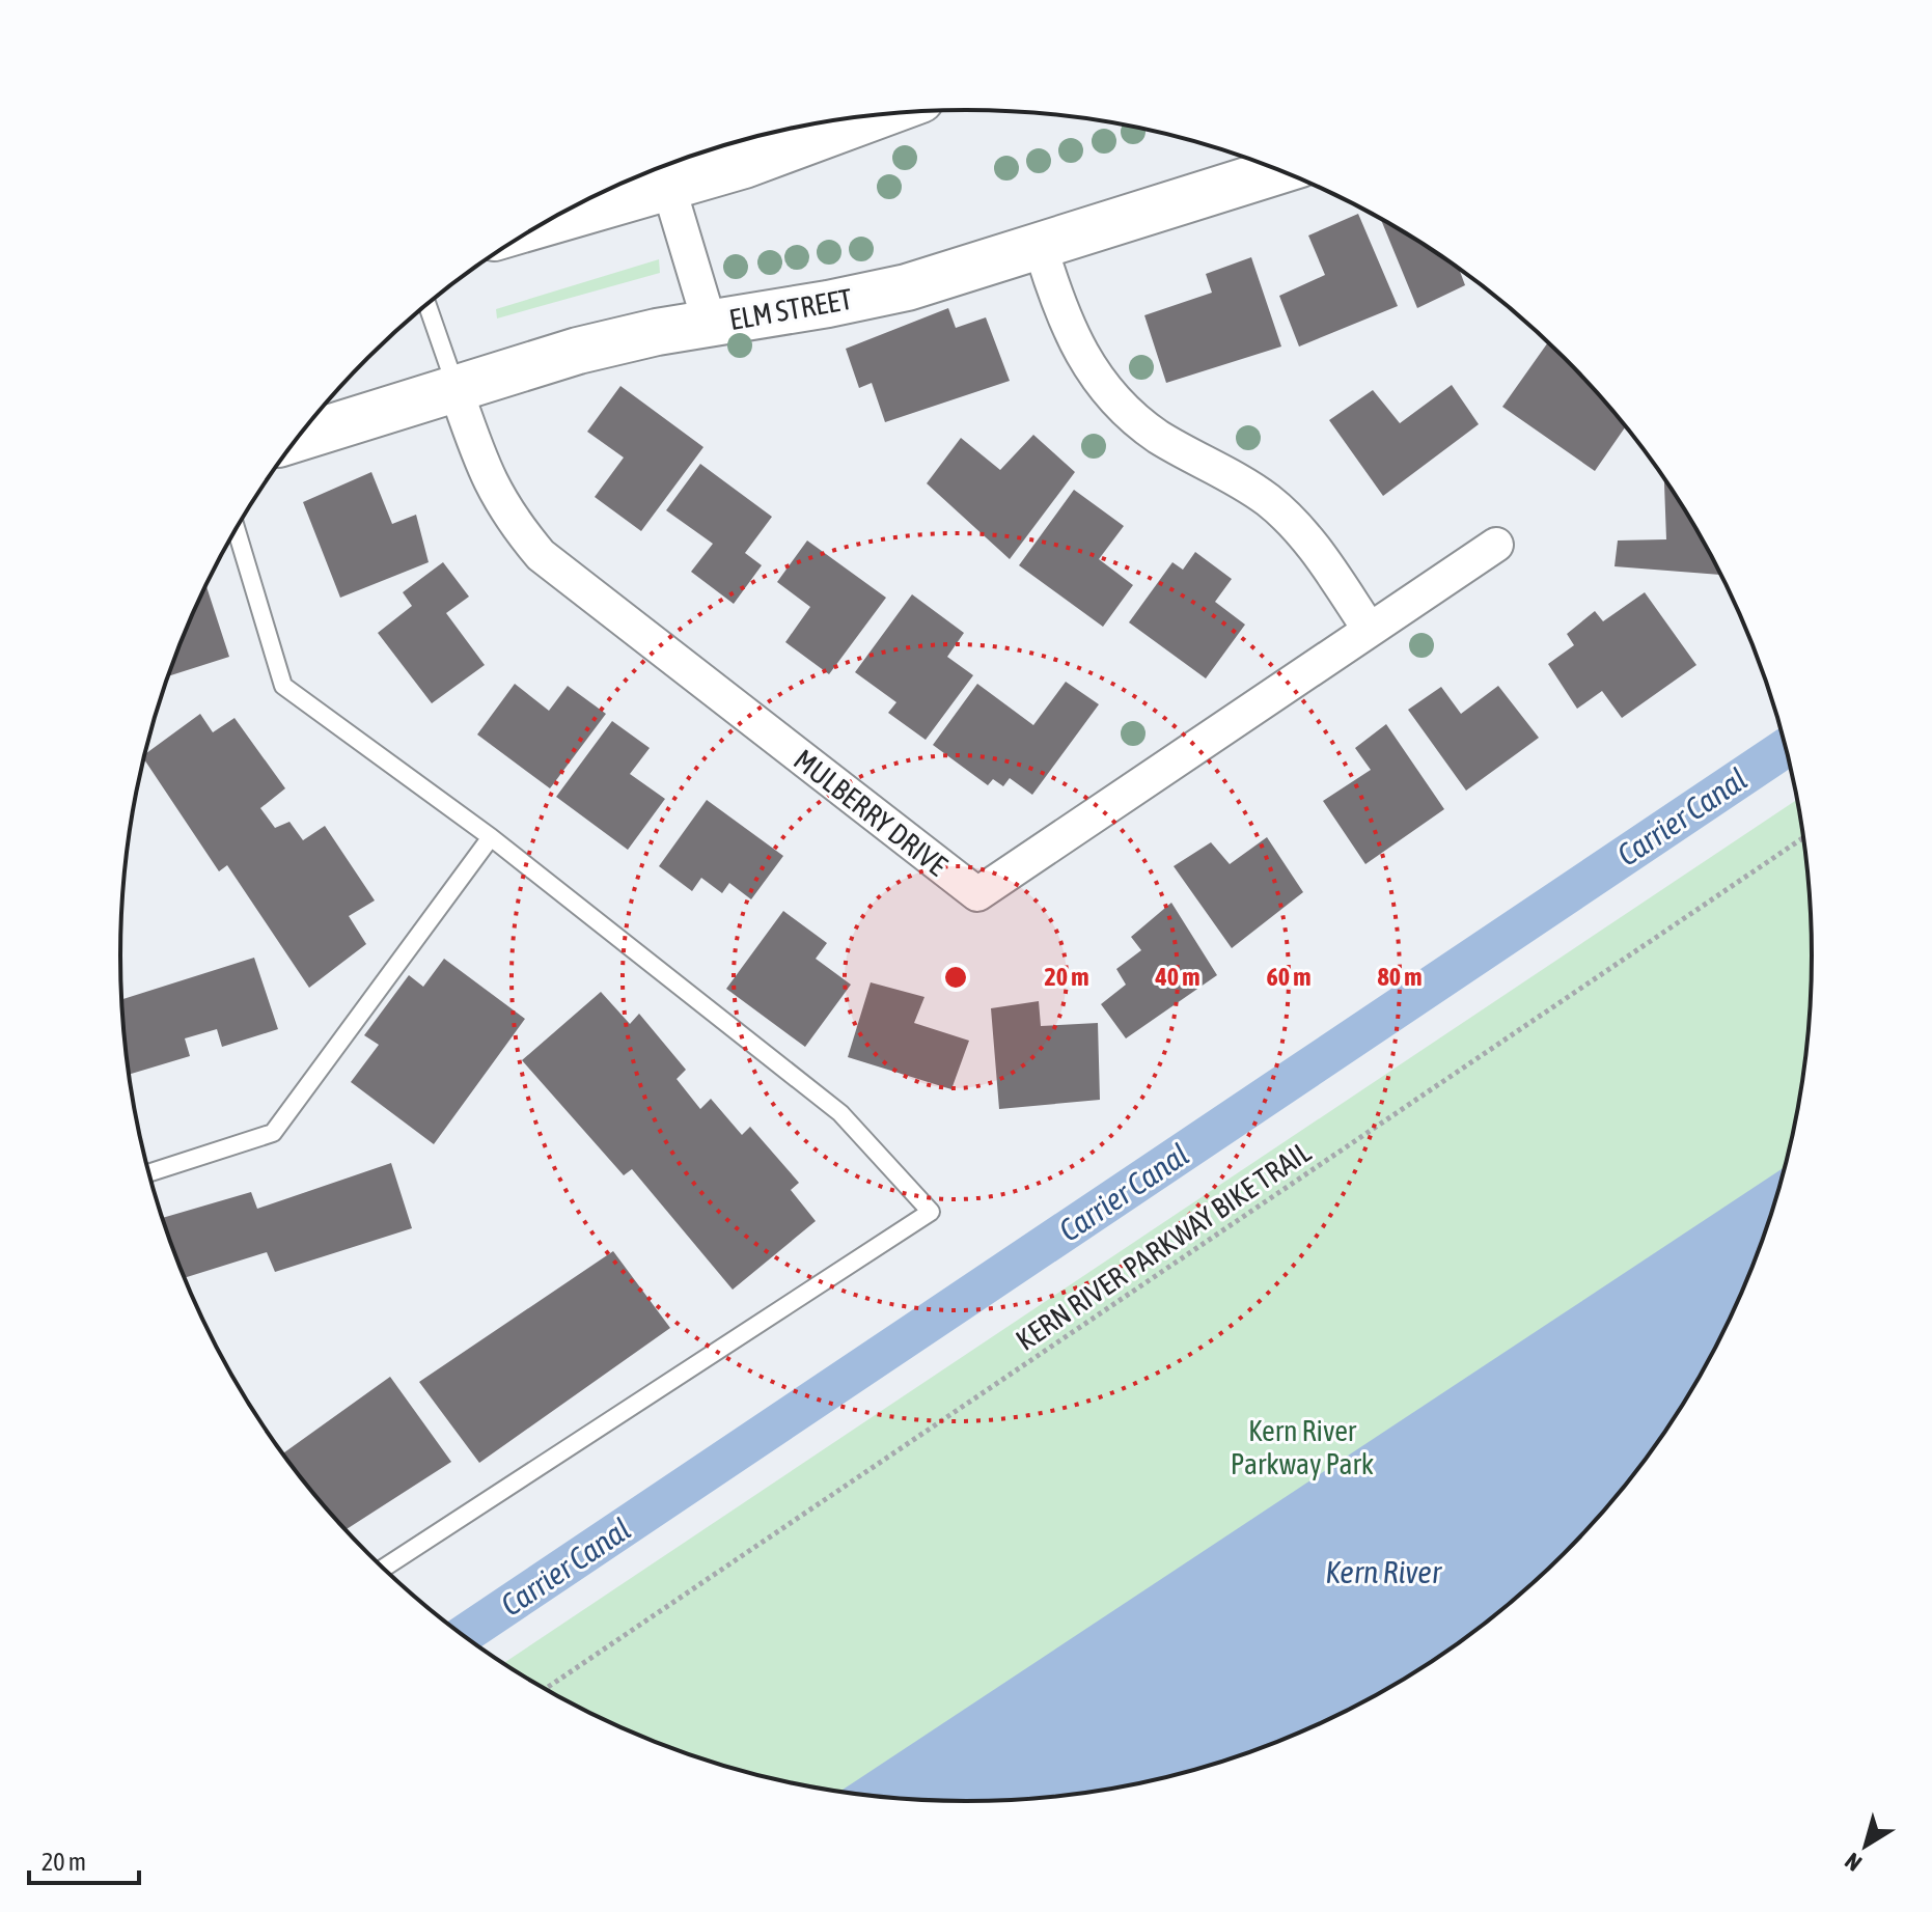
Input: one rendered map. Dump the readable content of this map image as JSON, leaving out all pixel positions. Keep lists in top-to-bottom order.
{
  "streets": {
    "street": ["ELM STREET", "MULBERRY DRIVE"],
    "path": ["KERN RIVER PARKWAY BIKE TRAIL"]
  },
  "crossings": [
    ["ELM STREET", "MULBERRY DRIVE"]
  ],
  "water": ["Carrier Canal", "Kern River"],
  "parks": ["Kern River Parkway Park"],
  "scale_bar": "20 m",
  "north": "bottom left",
  "rings": [
    "20 m",
    "40 m",
    "60 m",
    "80 m"
  ]
}
